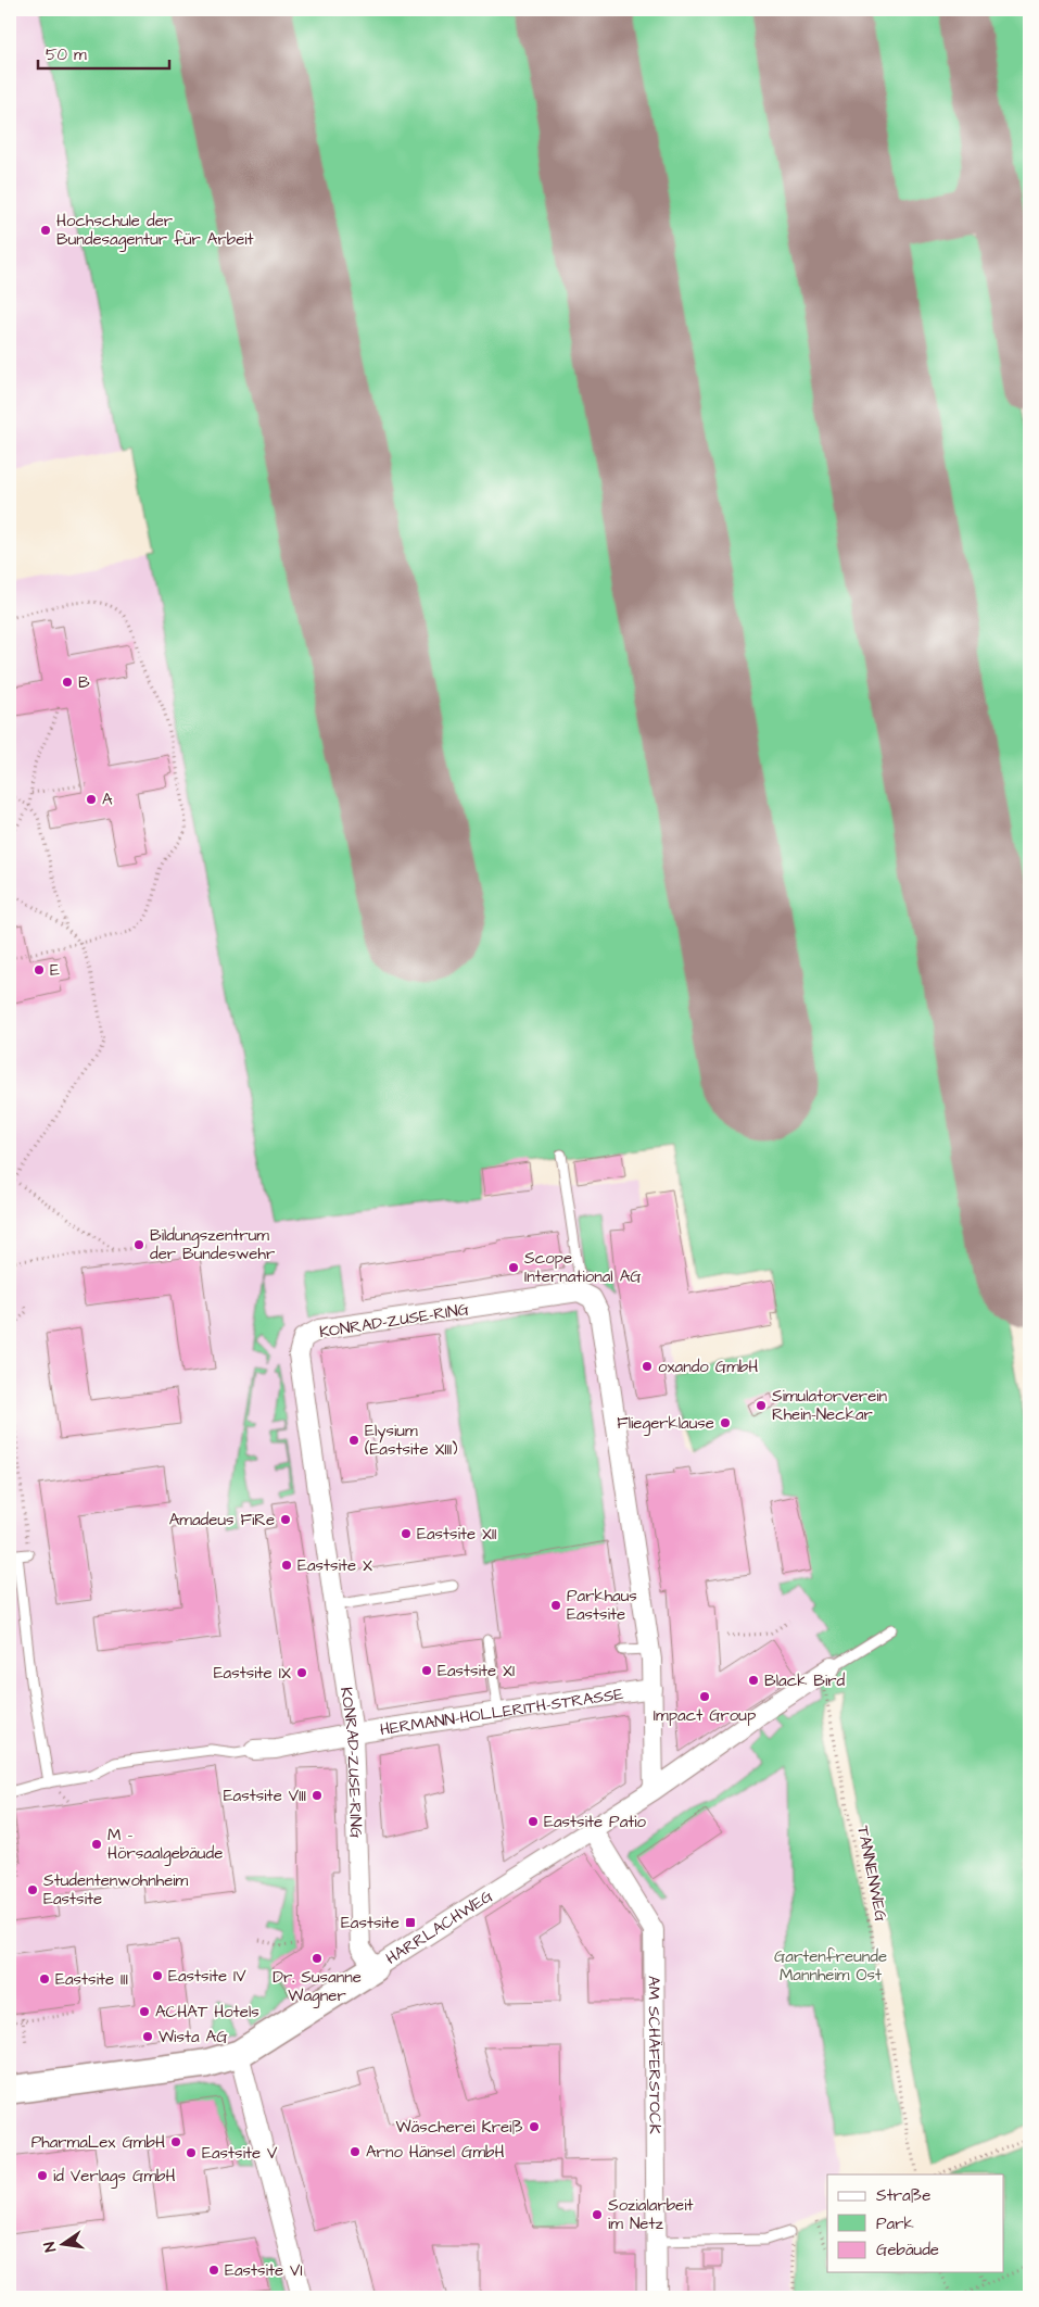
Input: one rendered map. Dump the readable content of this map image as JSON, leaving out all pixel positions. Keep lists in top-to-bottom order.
{
  "streets": {
    "street": [
      "KONRAD-ZUSE-RING",
      "HERMANN-HOLLERITH-STRASSE",
      "HARRLACHWEG",
      "AM SCHÄFERSTOCK"
    ],
    "path": ["TANNENWEG"]
  },
  "crossings": [
    ["KONRAD-ZUSE-RING", "HERMANN-HOLLERITH-STRASSE"],
    ["KONRAD-ZUSE-RING", "HARRLACHWEG"],
    ["HARRLACHWEG", "AM SCHÄFERSTOCK"]
  ],
  "parks": ["Gartenfreunde Mannheim Ost"],
  "places": {
    "other": [
      "Hochschule der Bundesagentur für Arbeit",
      "B",
      "A",
      "E",
      "Bildungszentrum der Bundeswehr",
      "Scope International AG",
      "oxando GmbH",
      "Simulatorverein Rhein-Neckar",
      "Fliegerklause",
      "Elysium (Eastsite XIII)",
      "Amadeus FiRe",
      "Eastsite XII",
      "Eastsite X",
      "Parkhaus Eastsite",
      "Eastsite XI",
      "Eastsite IX",
      "Black Bird",
      "Impact Group",
      "Eastsite VIII",
      "Eastsite Patio",
      "M - Hörsaalgebäude",
      "Studentenwohnheim Eastsite",
      "Dr. Susanne Wagner",
      "Eastsite IV",
      "Eastsite III",
      "ACHAT Hotels",
      "Wista AG",
      "Wäscherei Kreiß",
      "PharmaLex GmbH",
      "Arno Hänsel GmbH",
      "Eastsite V",
      "id Verlags GmbH",
      "Sozialarbeit im Netz",
      "Eastsite VI"
    ],
    "transit": ["Eastsite"]
  },
  "legend": ["Straße", "Park", "Gebäude"],
  "scale_bar": "50 m",
  "north": "left"
}
